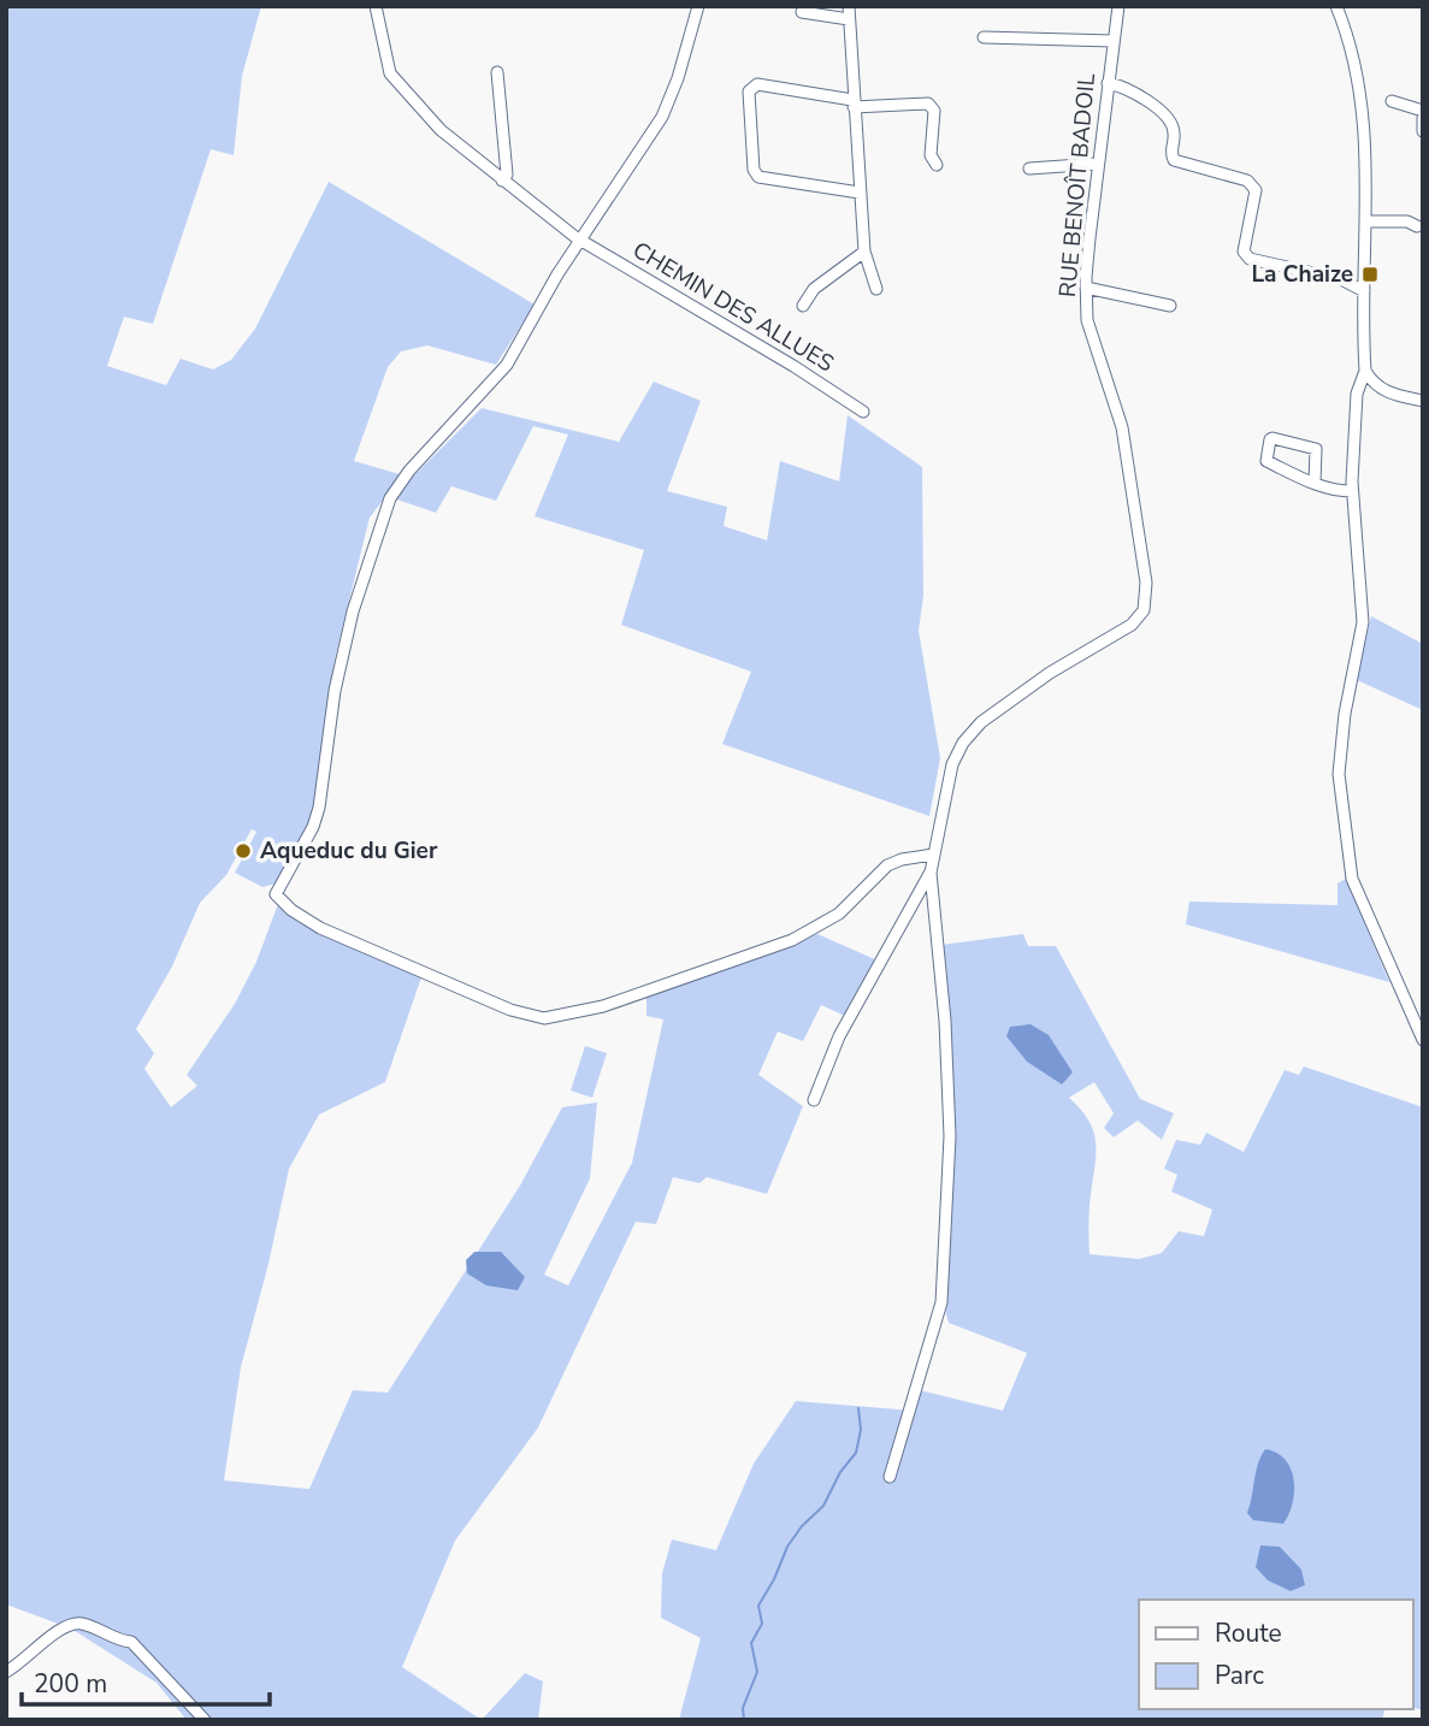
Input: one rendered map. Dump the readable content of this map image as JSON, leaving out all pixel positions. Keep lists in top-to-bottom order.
{
  "streets": {
    "street": ["RUE BENOÎT BADOIL", "CHEMIN DES ALLUES"]
  },
  "places": {
    "transit": ["La Chaize"],
    "other": ["Aqueduc du Gier"]
  },
  "legend": ["Route", "Parc"],
  "scale_bar": "200 m"
}
